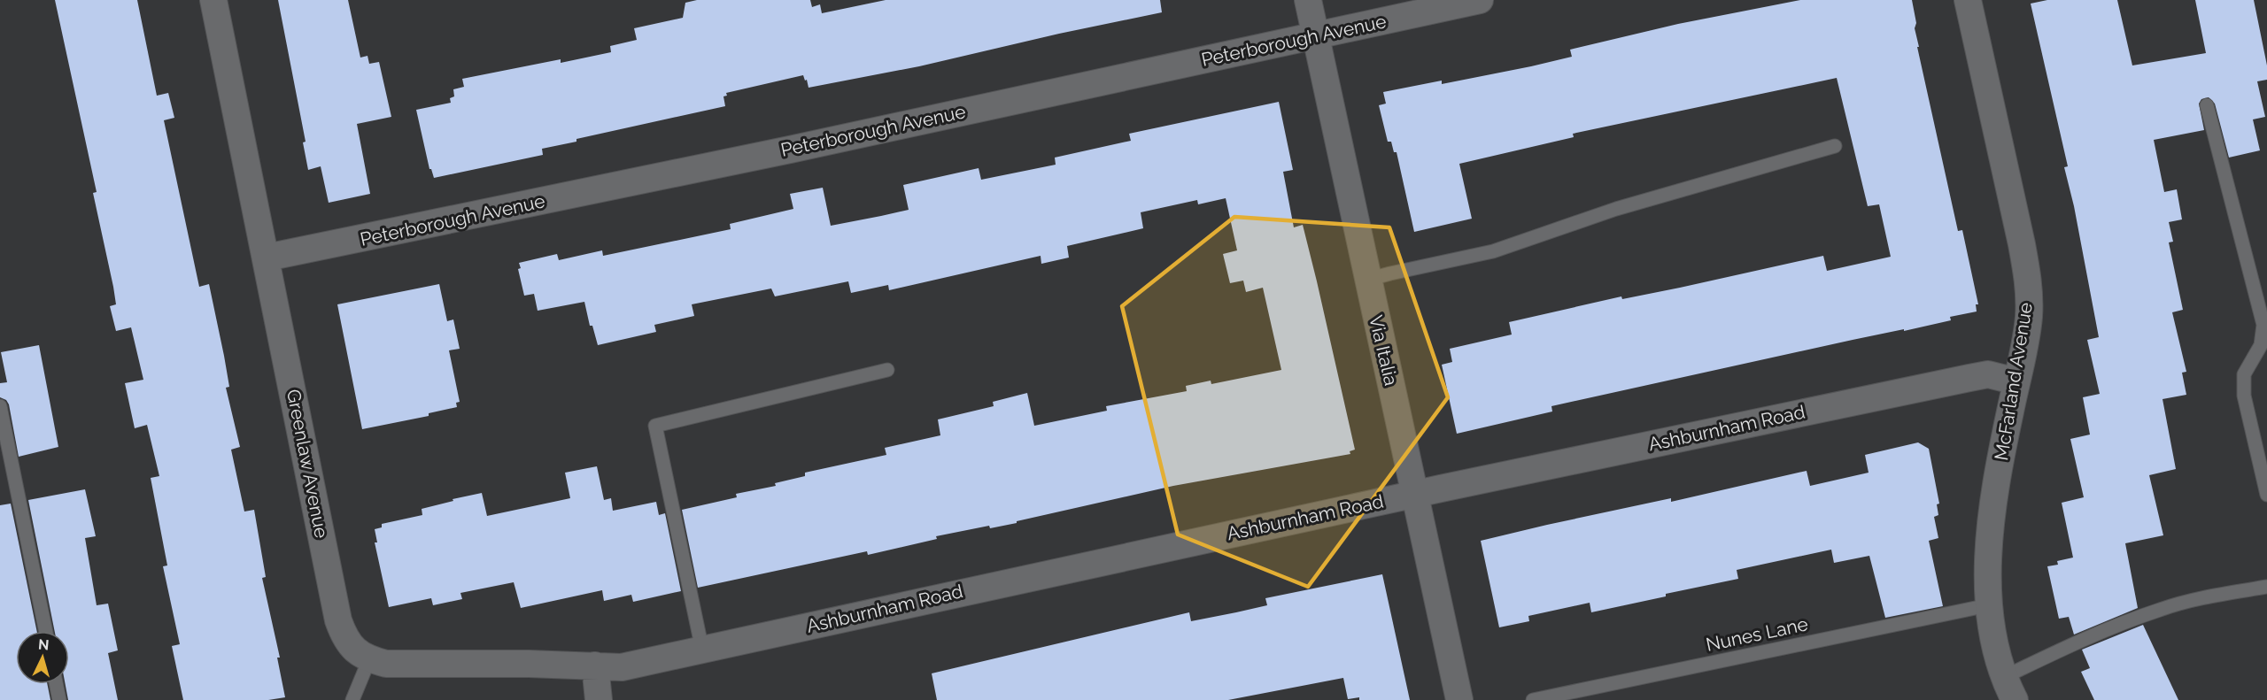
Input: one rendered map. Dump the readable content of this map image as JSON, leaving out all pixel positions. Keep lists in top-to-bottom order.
{
  "streets": {
    "street": [
      "Peterborough Avenue",
      "Via Italia",
      "McFarland Avenue",
      "Ashburnham Road",
      "Greenlaw Avenue"
    ],
    "lane": ["Nunes Lane"]
  },
  "crossings": [
    ["Peterborough Avenue", "Via Italia"],
    ["Peterborough Avenue", "Greenlaw Avenue"],
    ["Via Italia", "Ashburnham Road"],
    ["McFarland Avenue", "Ashburnham Road"],
    ["McFarland Avenue", "Nunes Lane"],
    ["Ashburnham Road", "Greenlaw Avenue"]
  ],
  "north": "top"
}
